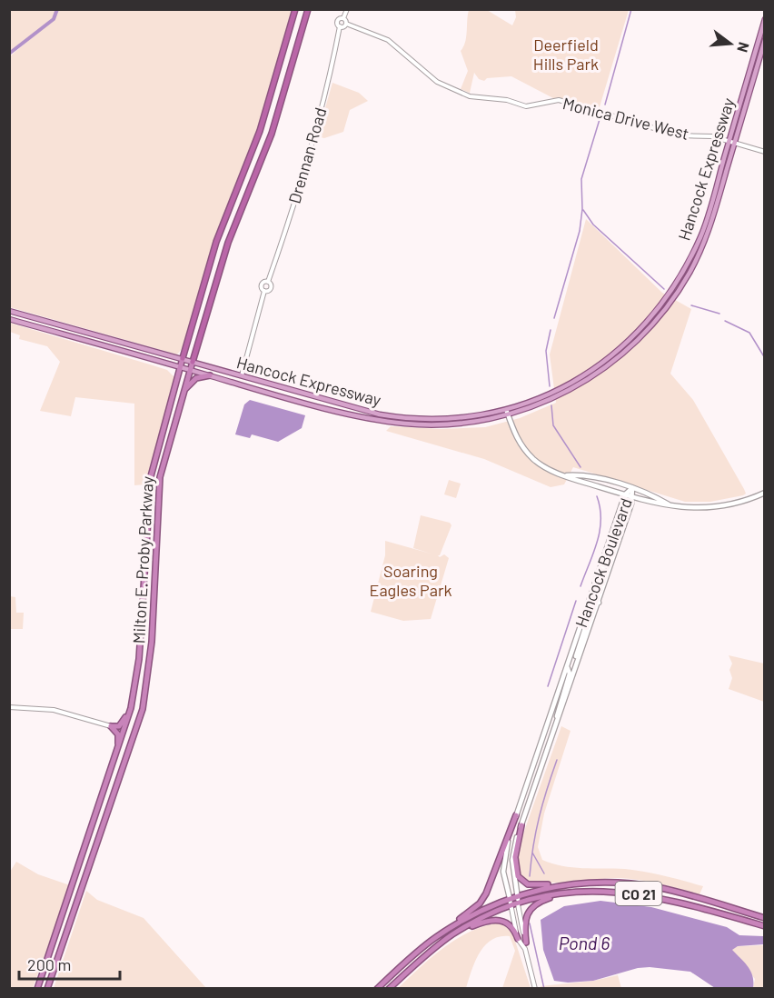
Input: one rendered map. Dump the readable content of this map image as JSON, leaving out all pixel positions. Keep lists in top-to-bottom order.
{
  "streets": {
    "highway": ["Milton E. Proby Parkway", "CO 21"],
    "main road": ["Hancock Expressway", "Hancock Boulevard"],
    "street": ["Monica Drive West", "Drennan Road"]
  },
  "crossings": [
    ["Monica Drive West", "Hancock Expressway"],
    ["Hancock Expressway", "Milton E. Proby Parkway"],
    ["Hancock Boulevard", "CO 21"]
  ],
  "water": ["Pond 6"],
  "parks": ["Deerfield Hills Park", "Soaring Eagles Park"],
  "scale_bar": "200 m",
  "north": "right"
}
